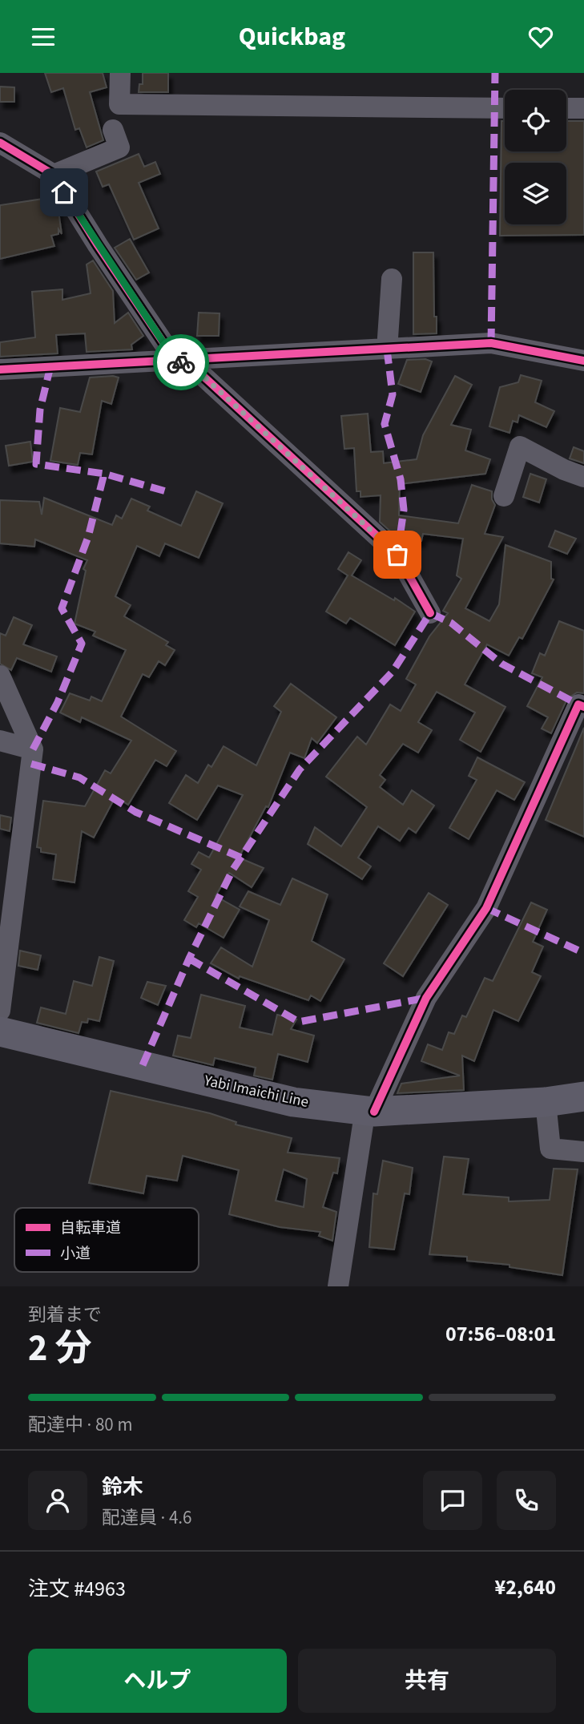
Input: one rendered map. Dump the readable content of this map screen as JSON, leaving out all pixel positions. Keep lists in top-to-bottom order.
{
  "streets": {
    "main road": ["Yabi Imaichi Line"]
  },
  "legend": ["自転車道", "小道"],
  "page": {
    "header": "Quickbag",
    "heading": ["2 分", "到着まで", "07:56–08:01"],
    "panel": [
      "鈴木",
      "配達員 · 4.6",
      "注文 #4963",
      "¥2,640"
    ],
    "bar": "配達中 · 80 m",
    "buttons": ["ヘルプ", "共有"]
  }
}
